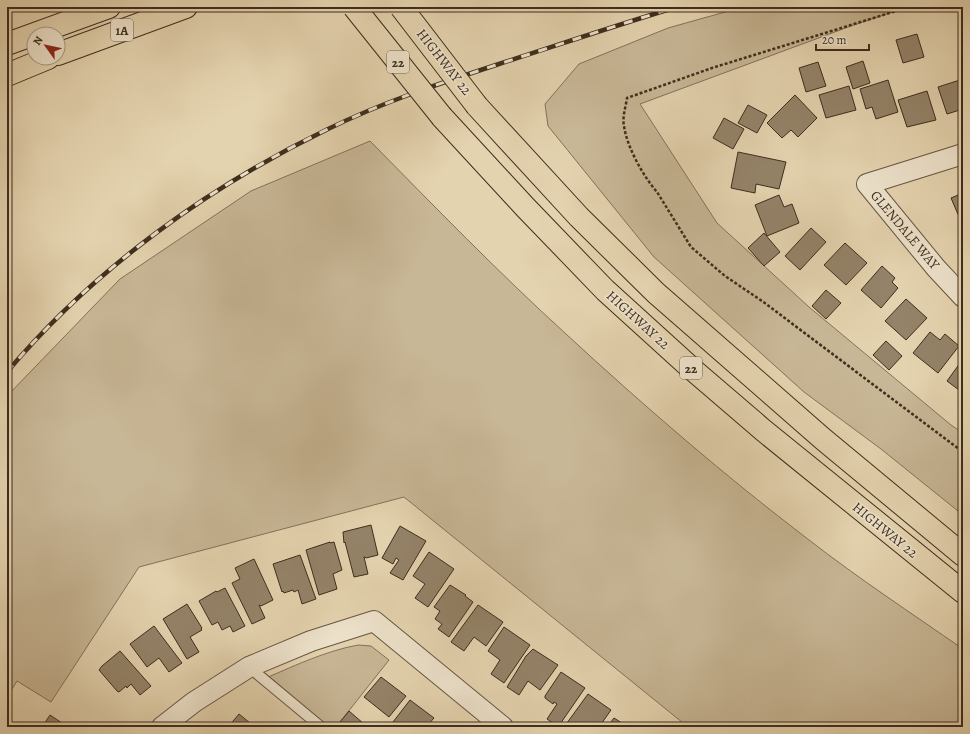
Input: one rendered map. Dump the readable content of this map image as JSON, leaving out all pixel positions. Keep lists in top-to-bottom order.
{
  "streets": {
    "main road": ["1A", "22", "HIGHWAY 22"],
    "street": ["GLENDALE WAY"]
  },
  "scale_bar": "20 m",
  "north": "top left"
}
